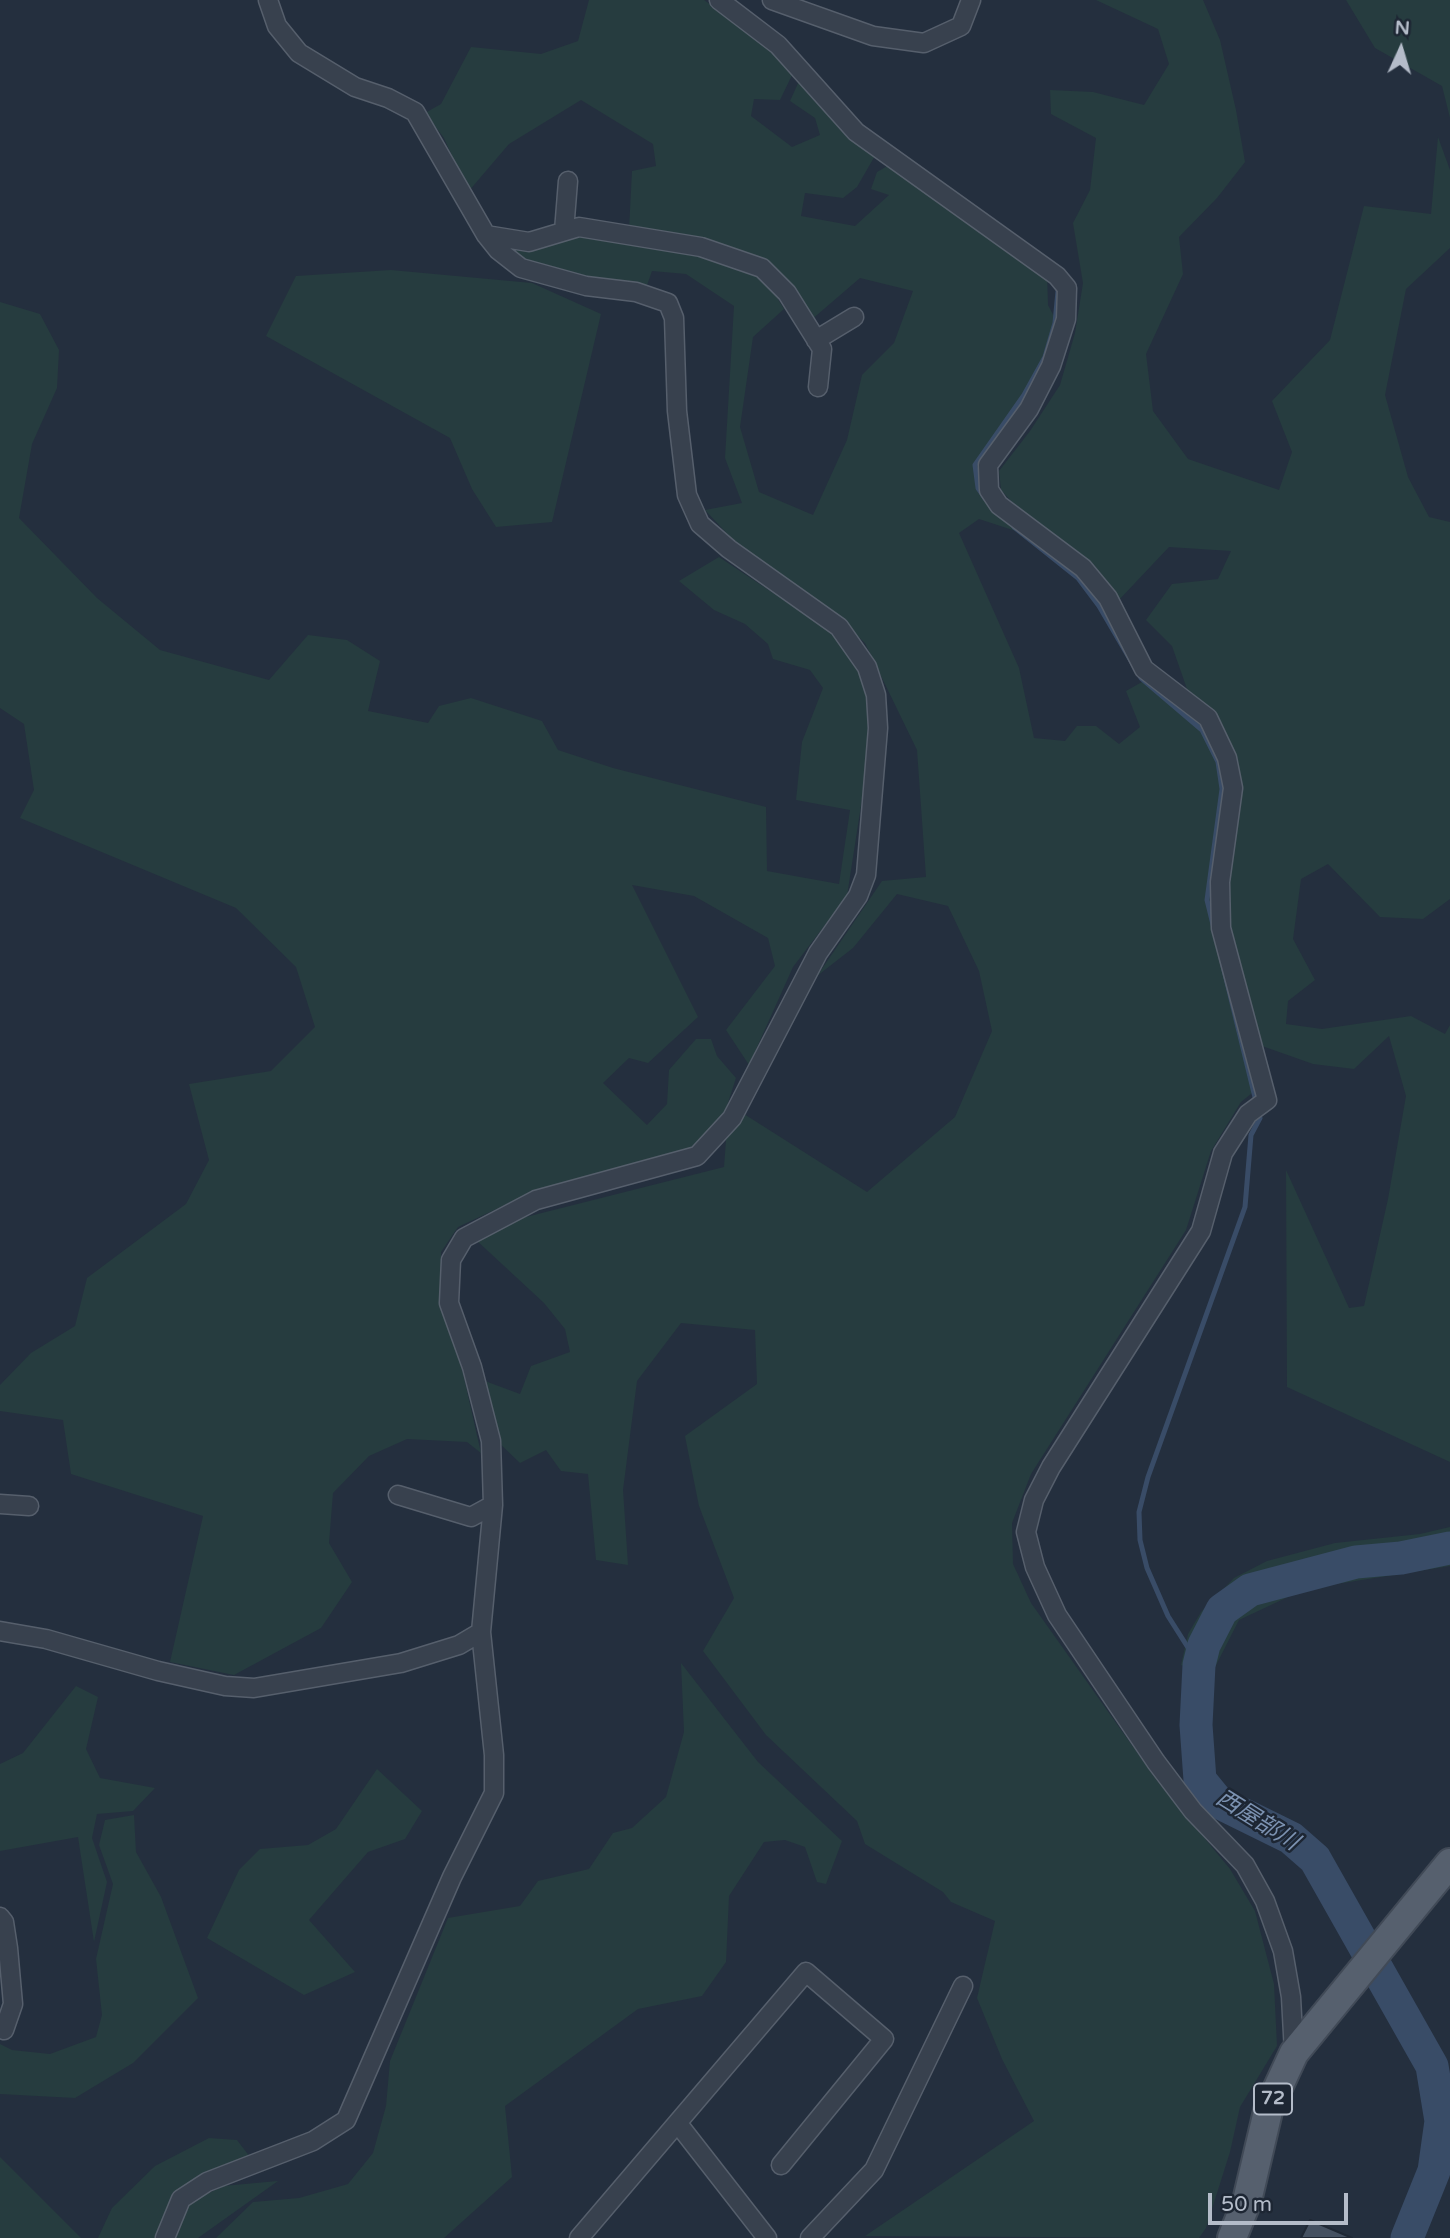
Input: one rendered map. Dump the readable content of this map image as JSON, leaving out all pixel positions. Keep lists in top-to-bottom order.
{
  "streets": {
    "main road": ["72"]
  },
  "water": ["西屋部川"],
  "scale_bar": "50 m",
  "north": "top"
}
